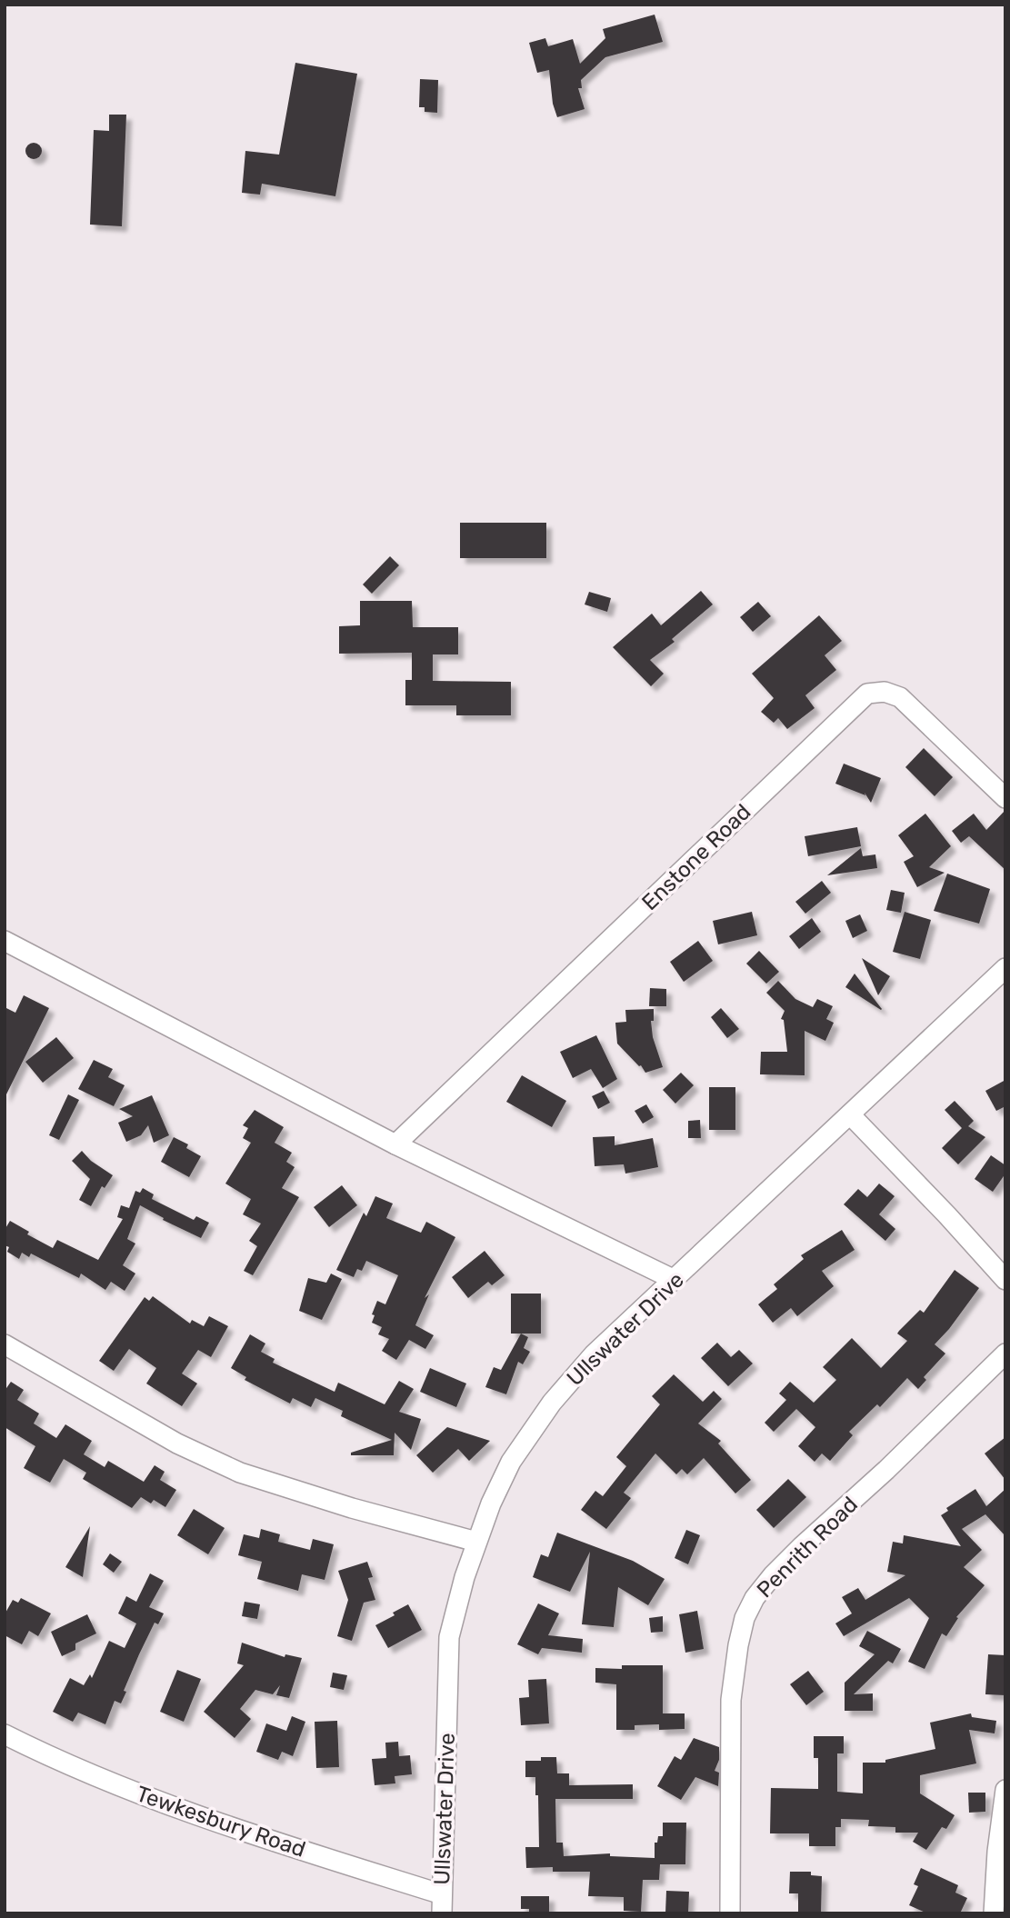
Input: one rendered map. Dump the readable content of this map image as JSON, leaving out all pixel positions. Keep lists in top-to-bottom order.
{
  "streets": {
    "street": [
      "Enstone Road",
      "Ullswater Drive",
      "Penrith Road",
      "Tewkesbury Road"
    ]
  },
  "crossings": [
    ["Ullswater Drive", "Tewkesbury Road"]
  ]
}
